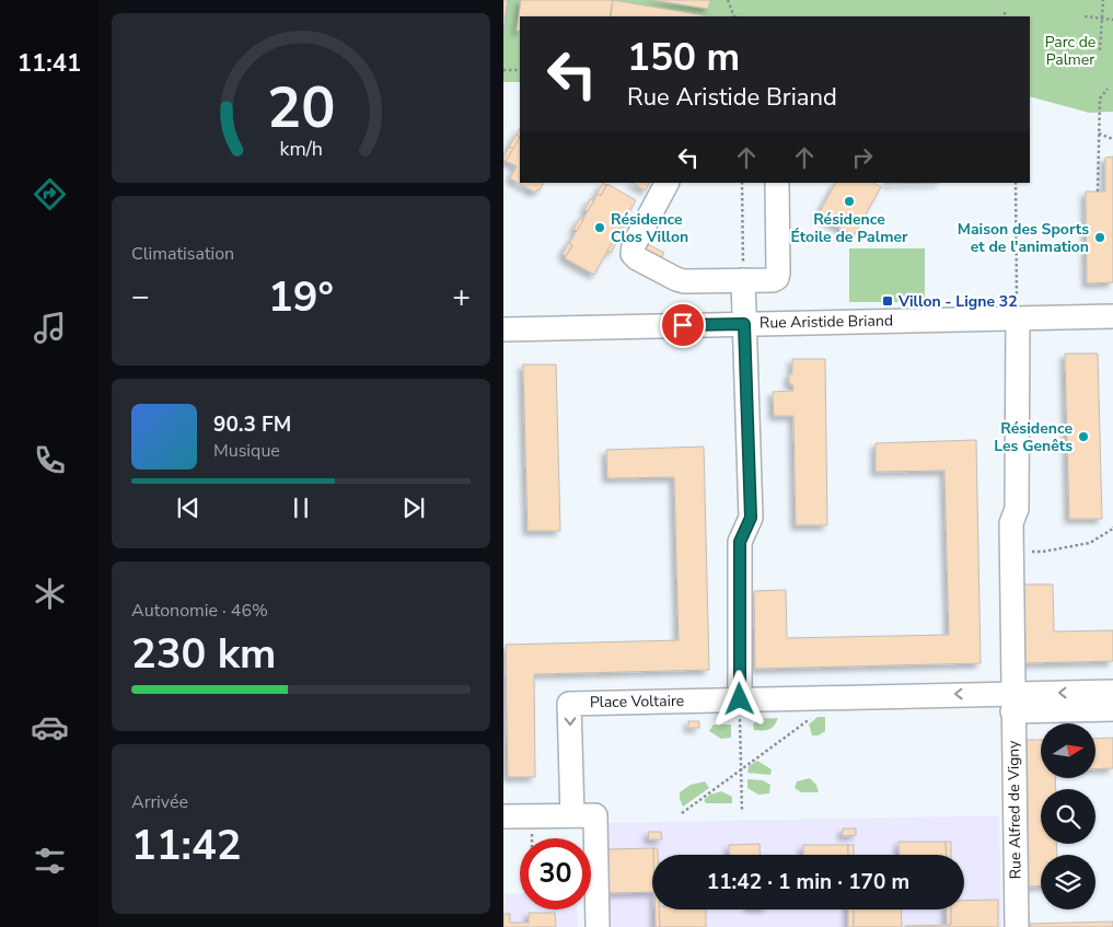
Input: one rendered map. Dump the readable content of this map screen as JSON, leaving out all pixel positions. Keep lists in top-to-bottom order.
{
  "streets": {
    "street": ["Rue Aristide Briand", "Place Voltaire", "Rue Alfred de Vigny"]
  },
  "crossings": [
    ["Rue Aristide Briand", "Rue Alfred de Vigny"],
    ["Place Voltaire", "Rue Alfred de Vigny"]
  ],
  "one_way": ["Place Voltaire"],
  "parks": ["Parc de Palmer"],
  "places": {
    "other": [
      "Résidence Étoile de Palmer",
      "Résidence Clos Villon",
      "Maison des Sports et de l'animation",
      "Résidence Les Genêts"
    ],
    "transit": ["Villon - Ligne 32"]
  },
  "north": "right",
  "page": {
    "tabs": "11:41",
    "turn": ["150 m", "Rue Aristide Briand"],
    "tile": [
      "Climatisation",
      ["Autonomie · 46%", "230 km"],
      ["Arrivée", "11:42"]
    ],
    "heat": ["−", "19°", "+"],
    "song": ["90.3 FM", "Musique"],
    "limit": "30",
    "trip": "11:42 · 1 min · 170 m",
    "gauge": ["20", "km/h"]
  }
}
